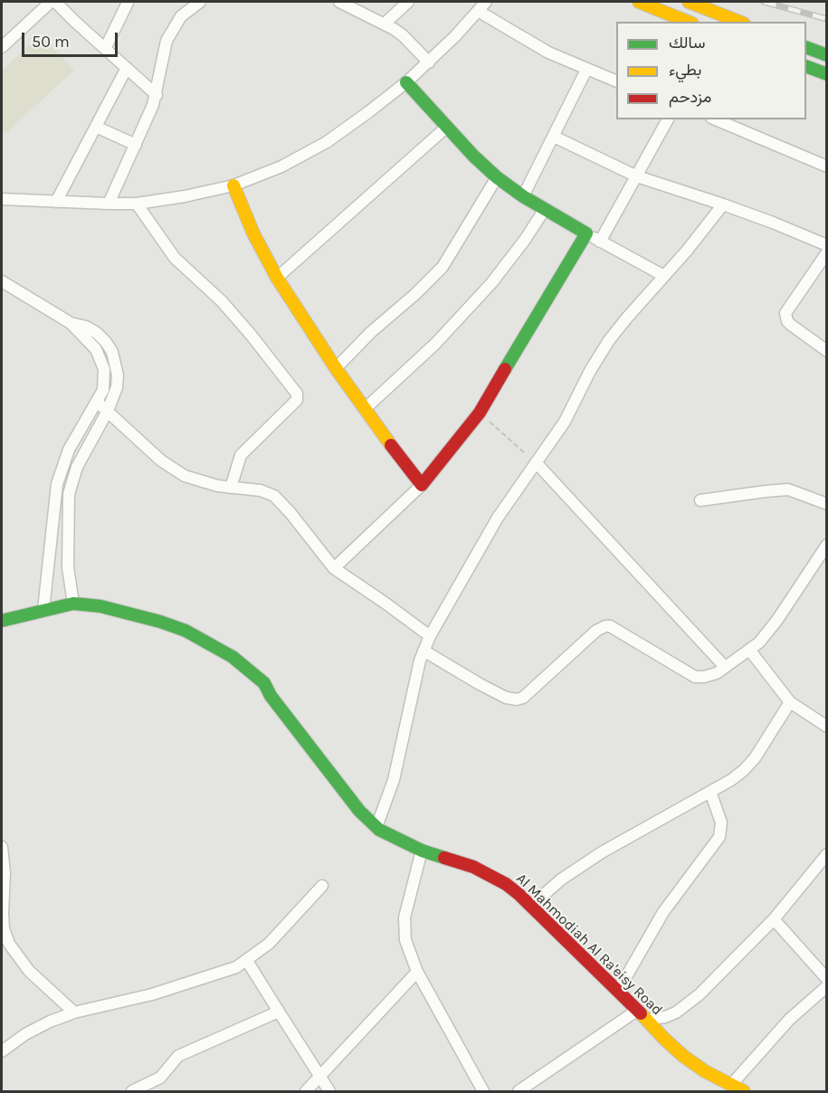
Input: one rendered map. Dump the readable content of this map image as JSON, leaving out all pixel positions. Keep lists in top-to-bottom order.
{
  "streets": {
    "street": ["Al Mahmodiah Al Ra'eisy Road"]
  },
  "legend": ["سالك", "بطيء", "مزدحم"],
  "scale_bar": "50 m"
}
